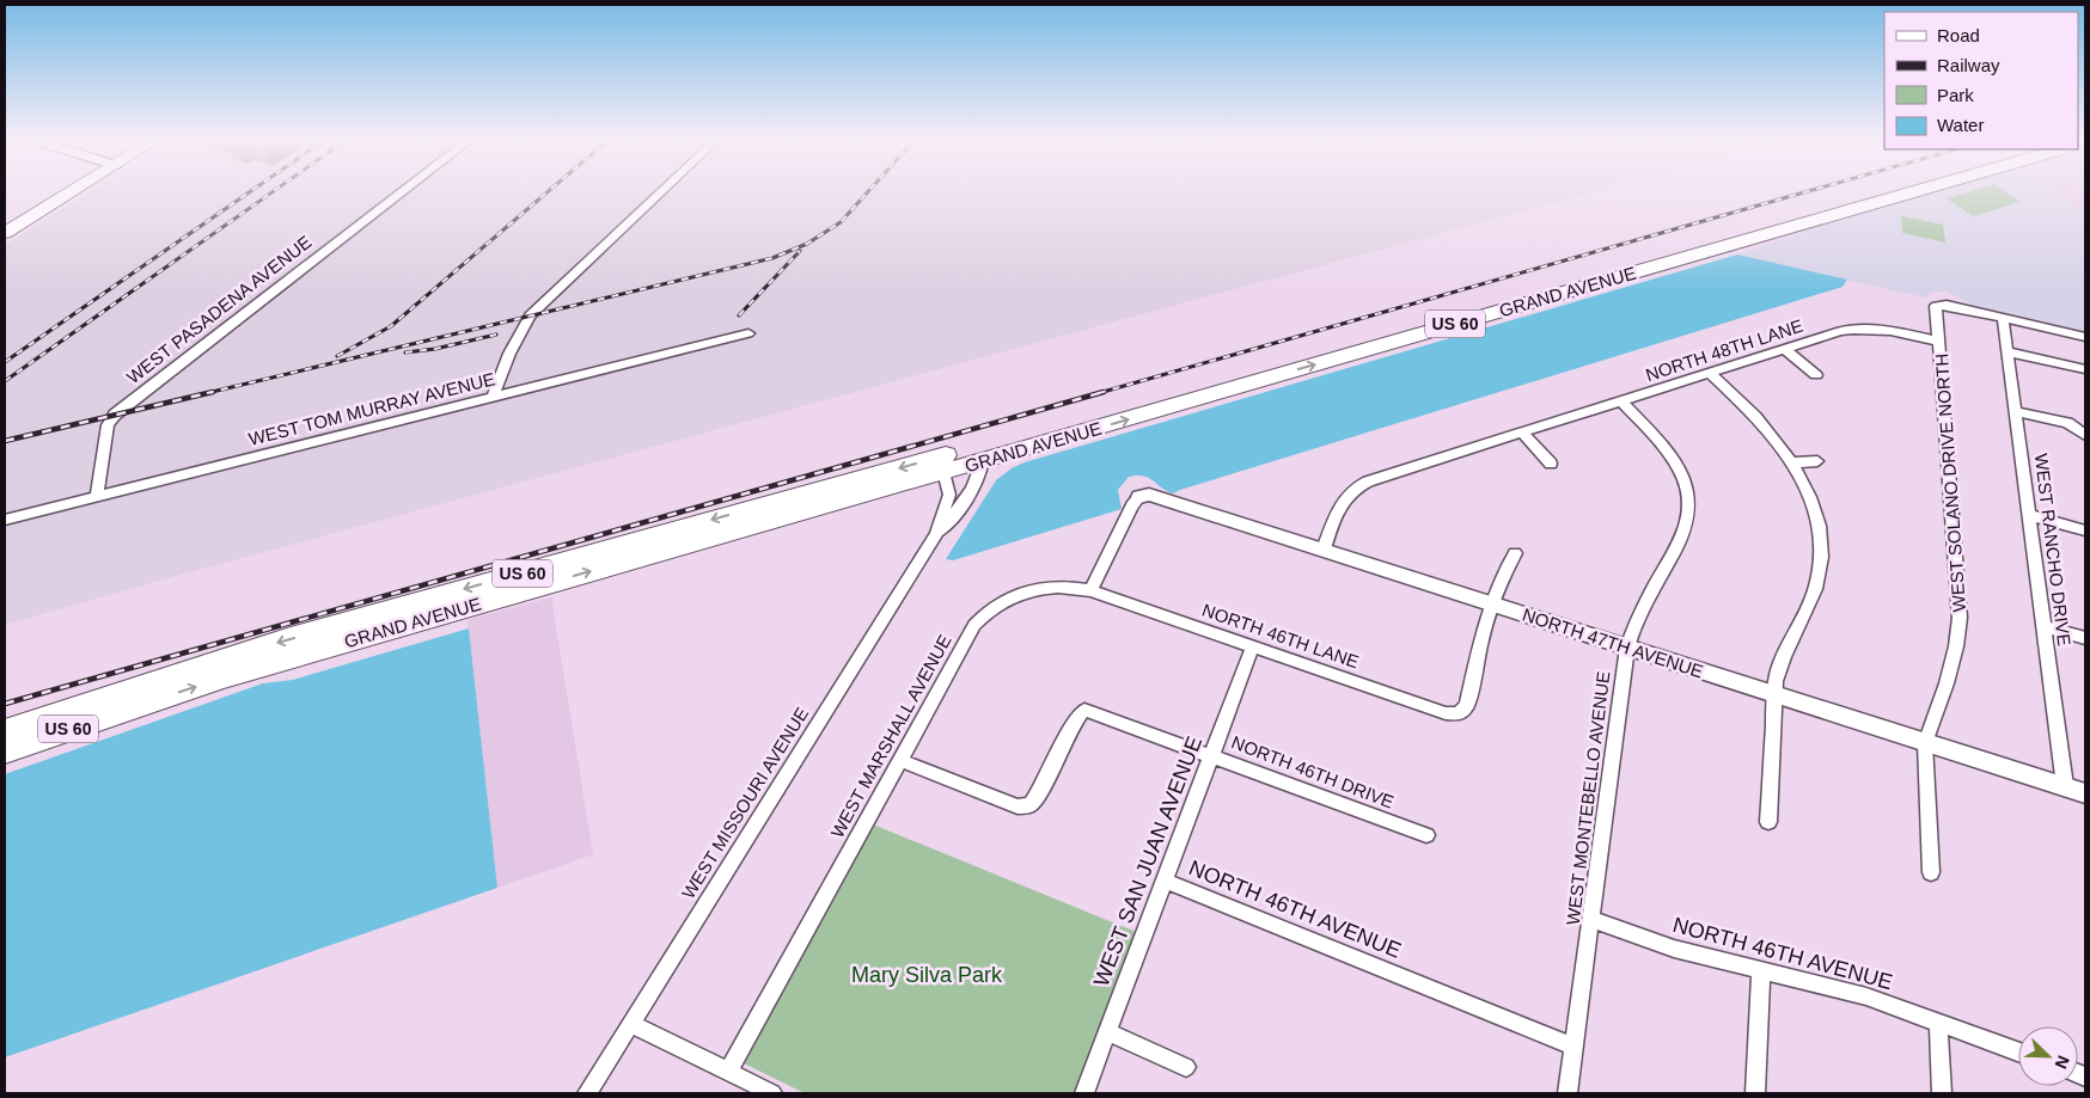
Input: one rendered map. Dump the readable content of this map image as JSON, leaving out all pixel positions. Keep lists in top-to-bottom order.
{
  "streets": {
    "highway": ["GRAND AVENUE", "US 60"],
    "street": [
      "WEST PASADENA AVENUE",
      "NORTH 48TH LANE",
      "WEST TOM MURRAY AVENUE",
      "WEST SOLANO DRIVE NORTH",
      "WEST RANCHO DRIVE",
      "NORTH 46TH LANE",
      "NORTH 47TH AVENUE",
      "WEST MARSHALL AVENUE",
      "NORTH 46TH DRIVE",
      "WEST MONTEBELLO AVENUE",
      "WEST MISSOURI AVENUE",
      "WEST SAN JUAN AVENUE",
      "NORTH 46TH AVENUE"
    ]
  },
  "crossings": [
    ["GRAND AVENUE", "WEST MISSOURI AVENUE"],
    ["WEST PASADENA AVENUE", "WEST TOM MURRAY AVENUE"],
    ["NORTH 48TH LANE", "WEST SOLANO DRIVE NORTH"],
    ["NORTH 48TH LANE", "NORTH 47TH AVENUE"],
    ["NORTH 48TH LANE", "WEST MONTEBELLO AVENUE"],
    ["WEST SOLANO DRIVE NORTH", "WEST RANCHO DRIVE"],
    ["WEST SOLANO DRIVE NORTH", "NORTH 47TH AVENUE"],
    ["WEST RANCHO DRIVE", "NORTH 47TH AVENUE"],
    ["NORTH 46TH LANE", "NORTH 47TH AVENUE"],
    ["NORTH 46TH LANE", "WEST MARSHALL AVENUE"],
    ["NORTH 46TH LANE", "WEST SAN JUAN AVENUE"],
    ["NORTH 47TH AVENUE", "WEST MONTEBELLO AVENUE"],
    ["WEST MARSHALL AVENUE", "NORTH 46TH DRIVE"],
    ["NORTH 46TH DRIVE", "WEST SAN JUAN AVENUE"],
    ["WEST MONTEBELLO AVENUE", "NORTH 46TH AVENUE"],
    ["WEST SAN JUAN AVENUE", "NORTH 46TH AVENUE"]
  ],
  "parks": ["Mary Silva Park"],
  "legend": [
    "Road",
    "Railway",
    "Park",
    "Water"
  ],
  "north": "bottom right"
}
